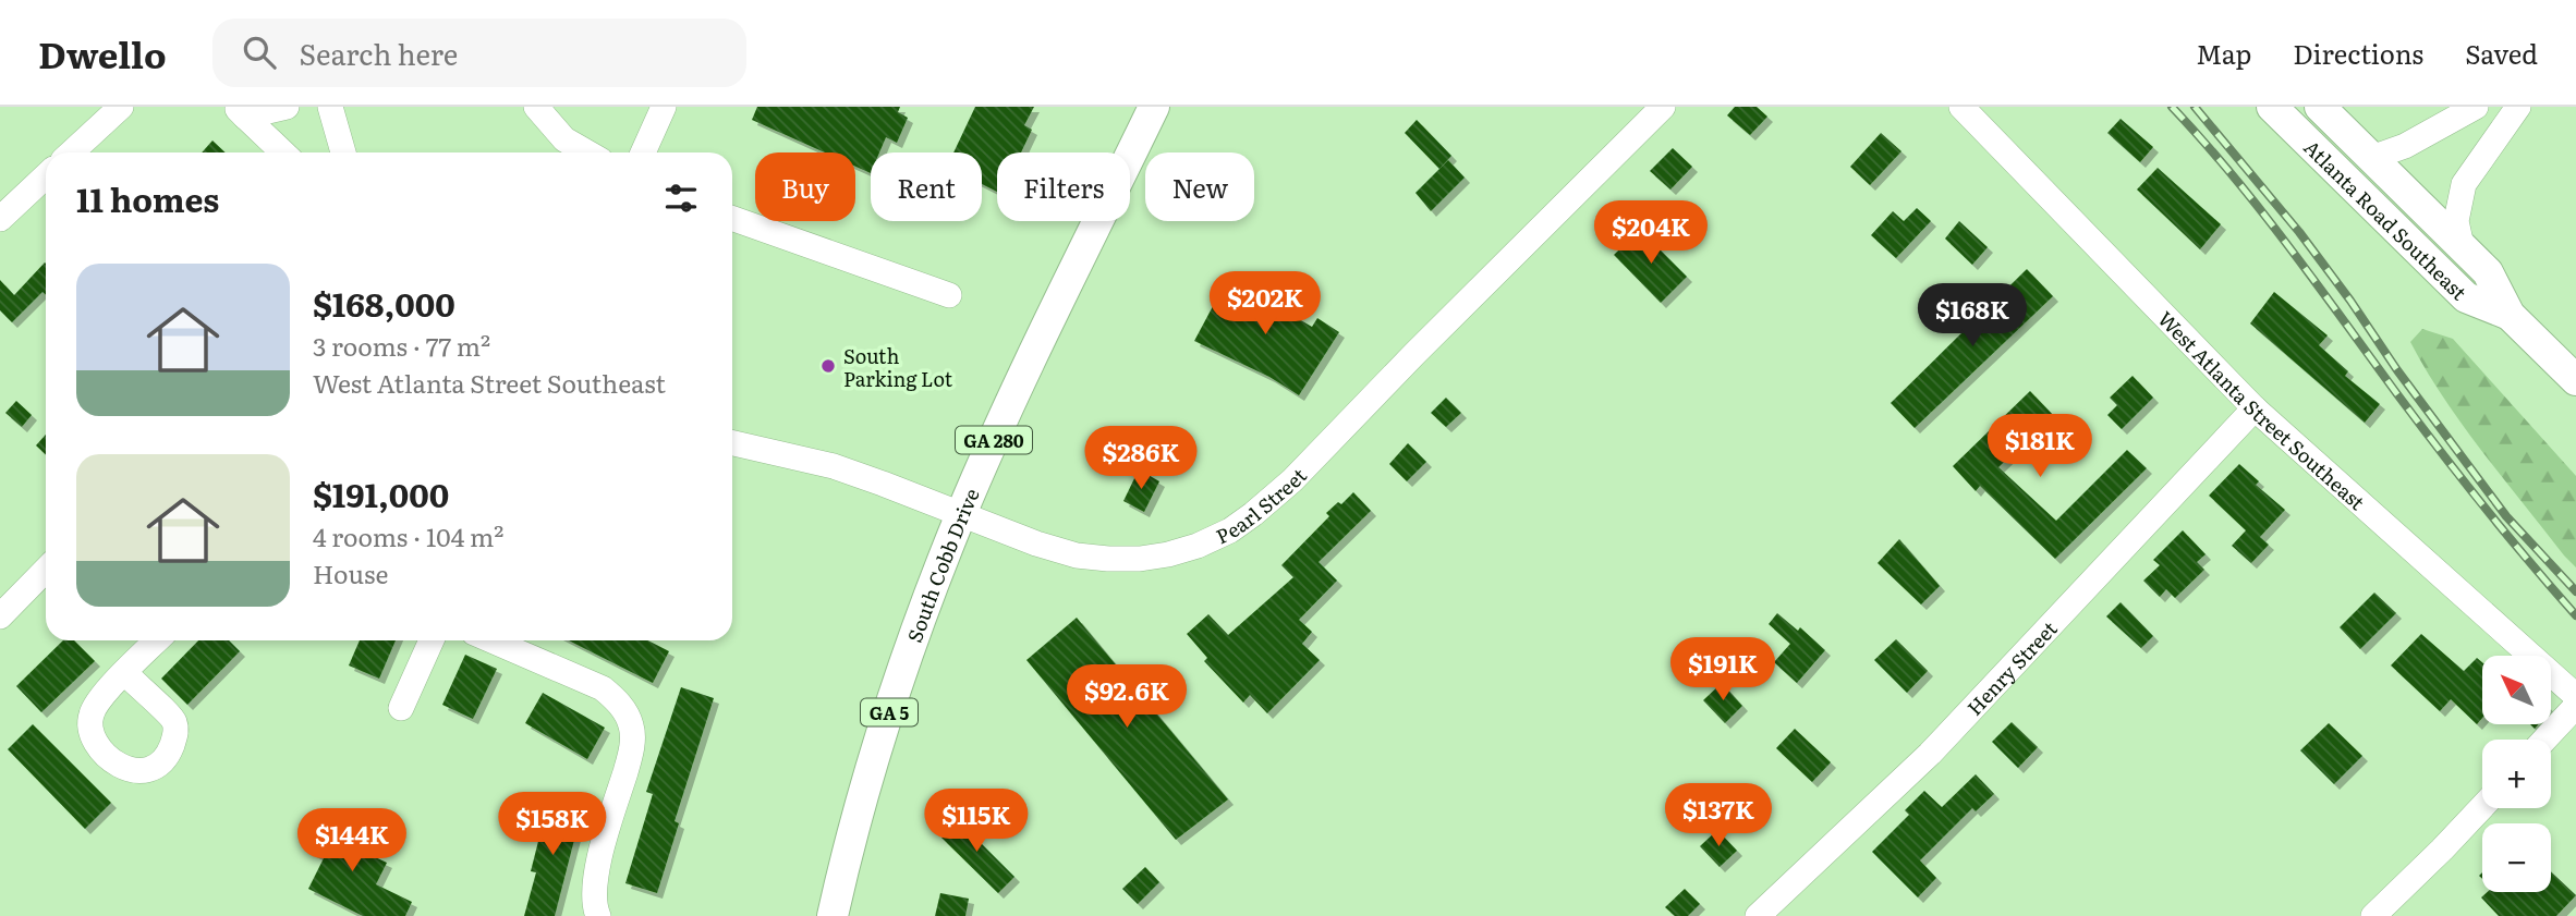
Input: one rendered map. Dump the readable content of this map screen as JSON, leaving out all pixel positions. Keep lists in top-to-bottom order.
{
  "streets": {
    "main road": [
      "Atlanta Road Southeast",
      "GA 280",
      "South Cobb Drive",
      "GA 5"
    ],
    "street": ["West Atlanta Street Southeast", "Pearl Street", "Henry Street"]
  },
  "crossings": [
    ["West Atlanta Street Southeast", "Henry Street"],
    ["Pearl Street", "South Cobb Drive"]
  ],
  "places": ["South Parking Lot"],
  "north": "top left",
  "page": {
    "header": "Dwello",
    "search": "Search here",
    "nav": ["Map", "Directions", "Saved"],
    "chip": [
      "Buy",
      "Rent",
      "Filters",
      "New"
    ],
    "heading": "11 homes",
    "price": [
      "$204K",
      "$202K",
      "$168K",
      "$181K",
      "$286K",
      "$191K",
      "$92.6K",
      "$137K",
      "$115K",
      "$158K",
      "$144K"
    ],
    "list": [
      {
        "name": "$168,000",
        "note": "3 rooms · 77 m² · West Atlanta Street Southeast"
      },
      {
        "name": "$191,000",
        "note": "4 rooms · 104 m² · House"
      }
    ],
    "map_buttons": ["+", "−"]
  }
}
